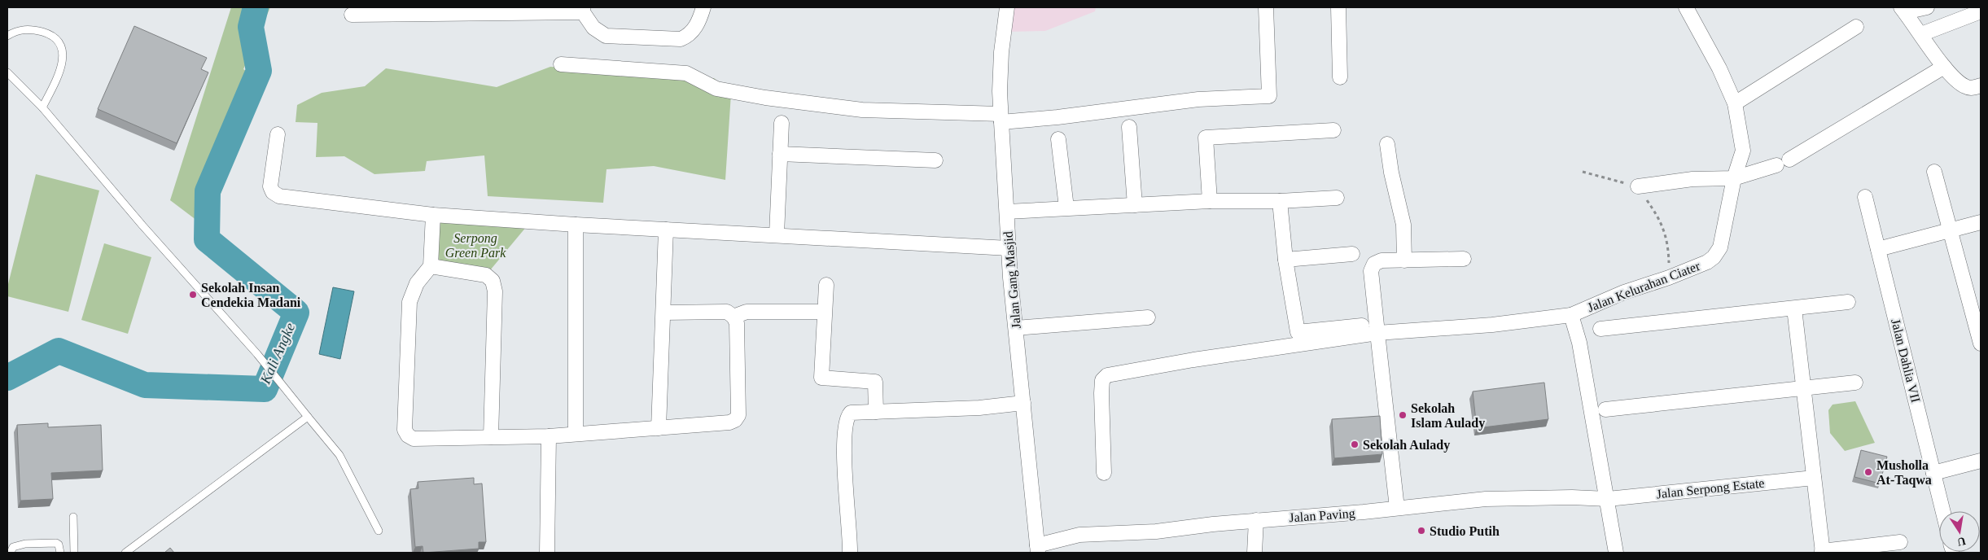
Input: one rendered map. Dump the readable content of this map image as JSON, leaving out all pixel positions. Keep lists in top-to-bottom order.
{
  "streets": {
    "street": [
      "Jalan Gang Masjid",
      "Jalan Kelurahan Ciater",
      "Jalan Dahlia VII",
      "Jalan Serpong Estate",
      "Jalan Paving"
    ]
  },
  "crossings": [
    ["Jalan Gang Masjid", "Jalan Paving"],
    ["Jalan Kelurahan Ciater", "Jalan Serpong Estate"],
    ["Jalan Kelurahan Ciater", "Jalan Paving"],
    ["Jalan Serpong Estate", "Jalan Paving"]
  ],
  "water": ["Kali Angke"],
  "parks": ["Serpong Green Park"],
  "places": [
    "Sekolah Insan Cendekia Madani",
    "Sekolah Islam Aulady",
    "Sekolah Aulady",
    "Musholla At-Taqwa",
    "Studio Putih"
  ],
  "north": "bottom"
}
